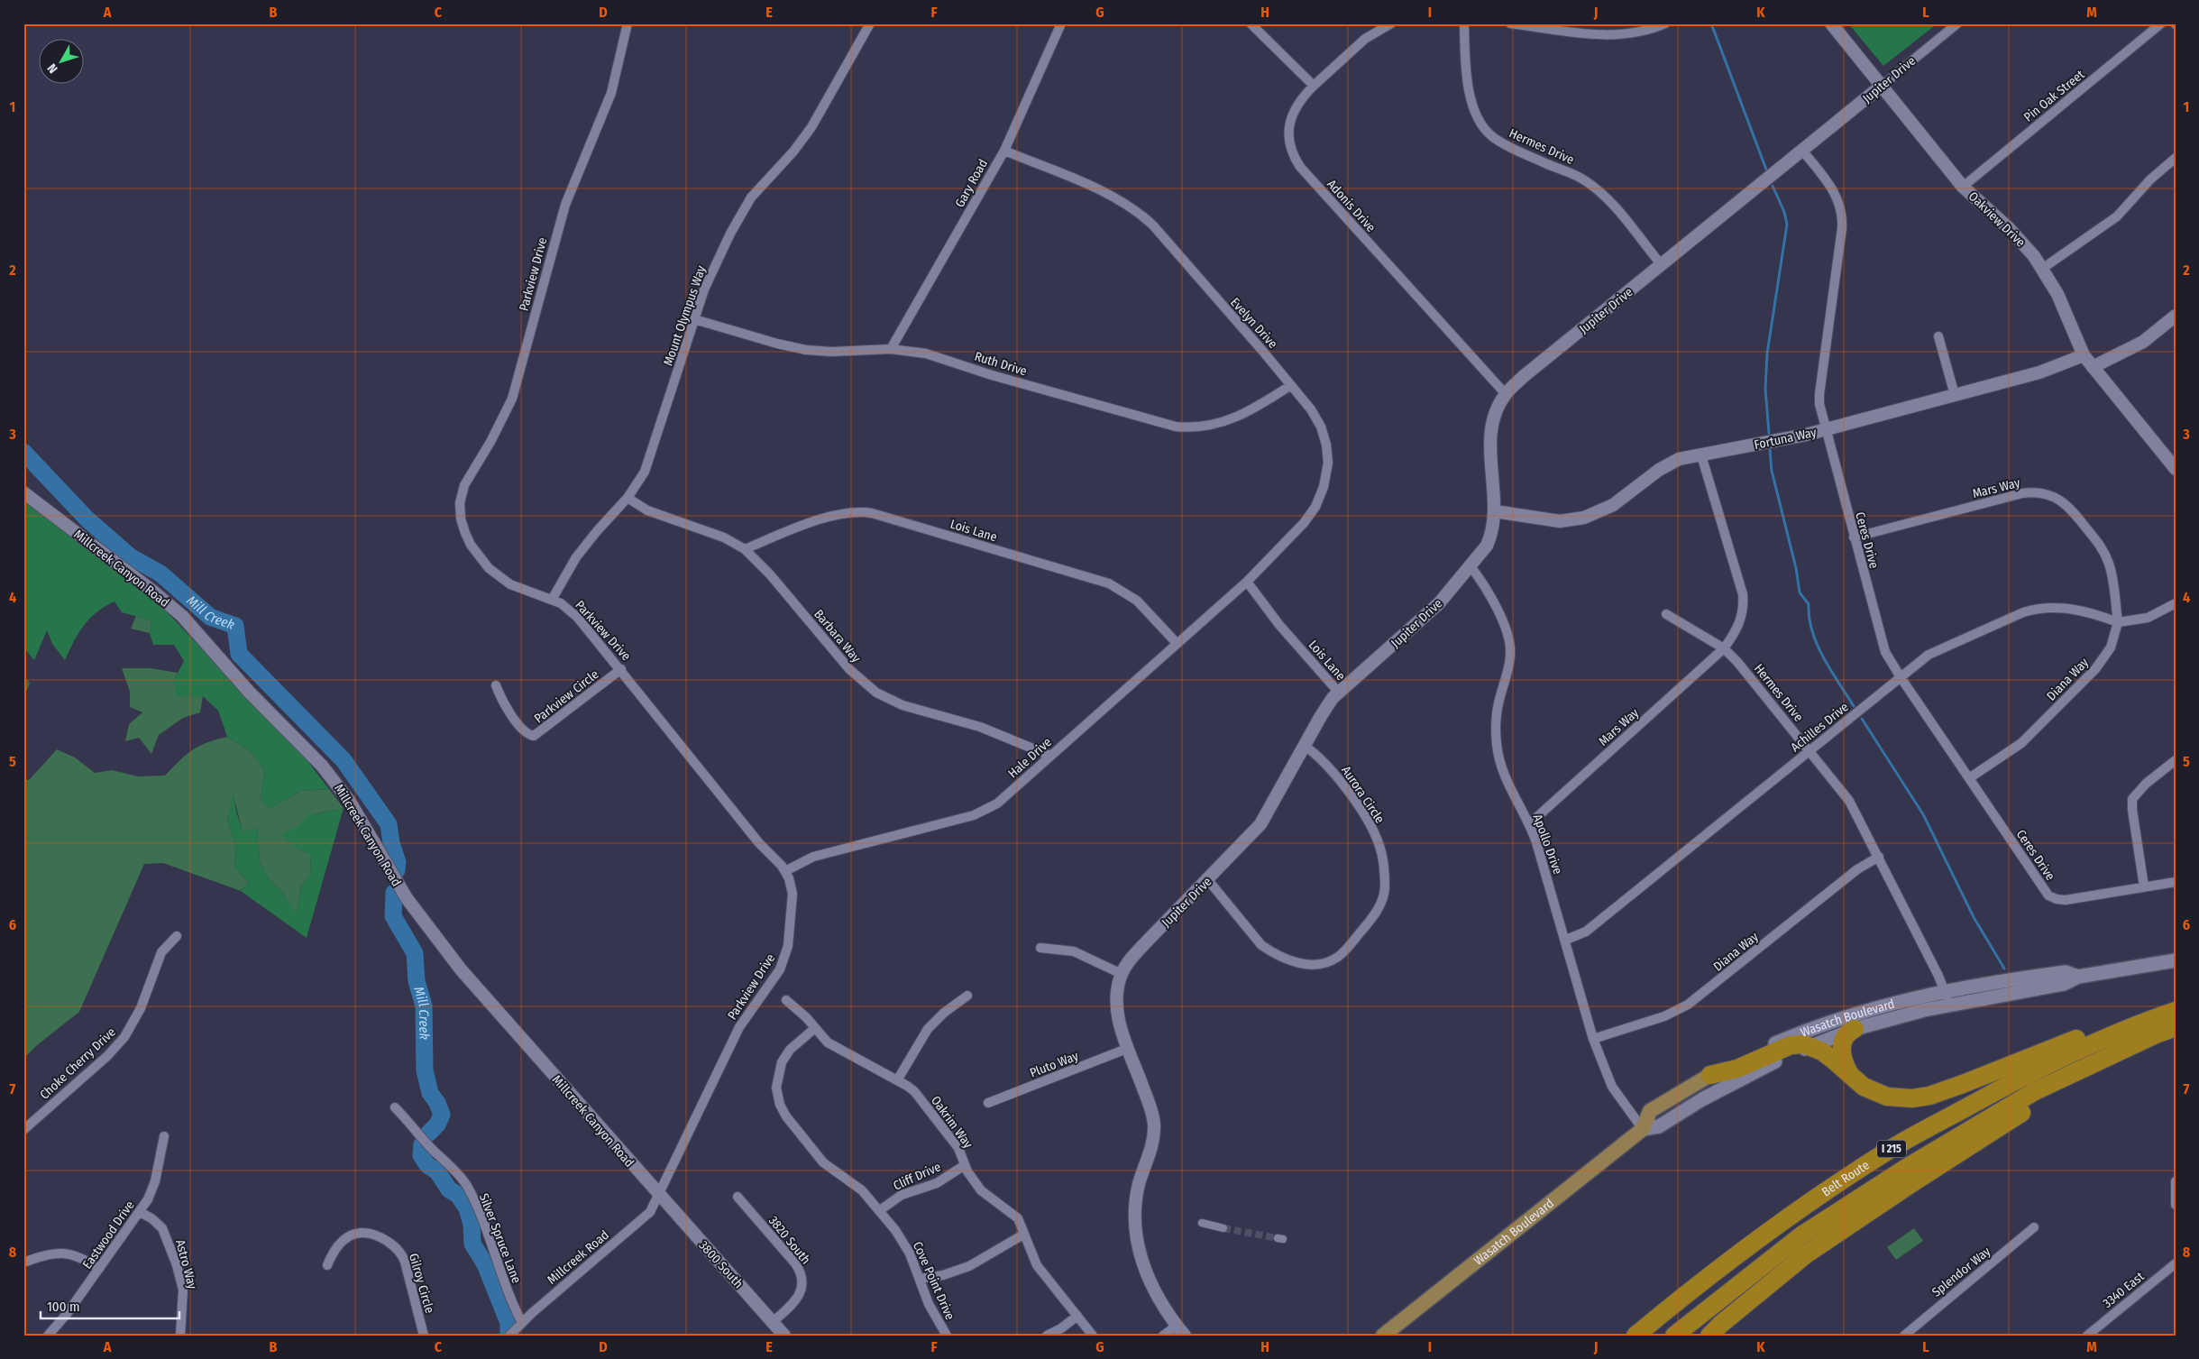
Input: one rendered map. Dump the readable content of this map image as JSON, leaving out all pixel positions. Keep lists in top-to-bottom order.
{
  "streets": {
    "highway": ["I 215", "Belt Route"],
    "main road": ["Wasatch Boulevard"],
    "street": [
      "Jupiter Drive",
      "Pin Oak Street",
      "Hermes Drive",
      "Gary Road",
      "Adonis Drive",
      "Oakview Drive",
      "Parkview Drive",
      "Mount Olympus Way",
      "Evelyn Drive",
      "Ruth Drive",
      "Fortuna Way",
      "Mars Way",
      "Lois Lane",
      "Ceres Drive",
      "Millcreek Canyon Road",
      "Barbara Way",
      "Diana Way",
      "Parkview Circle",
      "Achilles Drive",
      "Hale Drive",
      "Aurora Circle",
      "Apollo Drive",
      "Choke Cherry Drive",
      "Pluto Way",
      "Oakrim Way",
      "Cliff Drive",
      "Eastwood Drive",
      "Silver Spruce Lane",
      "3820 South",
      "Millcreek Road",
      "Astro Way",
      "3800 South",
      "Splendor Way",
      "Cove Point Drive",
      "Gilroy Circle",
      "3340 East"
    ]
  },
  "crossings": [
    ["Jupiter Drive", "Hermes Drive"],
    ["Jupiter Drive", "Adonis Drive"],
    ["Jupiter Drive", "Oakview Drive"],
    ["Jupiter Drive", "Fortuna Way"],
    ["Jupiter Drive", "Lois Lane"],
    ["Jupiter Drive", "Ceres Drive"],
    ["Jupiter Drive", "Aurora Circle"],
    ["Jupiter Drive", "Apollo Drive"],
    ["Jupiter Drive", "Pluto Way"],
    ["Pin Oak Street", "Oakview Drive"],
    ["Hermes Drive", "Mars Way"],
    ["Hermes Drive", "Diana Way"],
    ["Hermes Drive", "Achilles Drive"],
    ["Hermes Drive", "Wasatch Boulevard"],
    ["Gary Road", "Evelyn Drive"],
    ["Gary Road", "Ruth Drive"],
    ["Oakview Drive", "Fortuna Way"],
    ["Parkview Drive", "Mount Olympus Way"],
    ["Parkview Drive", "Millcreek Canyon Road"],
    ["Parkview Drive", "Parkview Circle"],
    ["Parkview Drive", "Hale Drive"],
    ["Parkview Drive", "Millcreek Road"],
    ["Parkview Drive", "3800 South"],
    ["Mount Olympus Way", "Ruth Drive"],
    ["Mount Olympus Way", "Barbara Way"],
    ["Evelyn Drive", "Ruth Drive"],
    ["Evelyn Drive", "Lois Lane"],
    ["Evelyn Drive", "Hale Drive"],
    ["Fortuna Way", "Ceres Drive"],
    ["Mars Way", "Ceres Drive"],
    ["Mars Way", "Diana Way"],
    ["Mars Way", "Achilles Drive"],
    ["Mars Way", "Apollo Drive"],
    ["Lois Lane", "Barbara Way"],
    ["Lois Lane", "Hale Drive"],
    ["Ceres Drive", "Diana Way"],
    ["Ceres Drive", "Achilles Drive"],
    ["Millcreek Canyon Road", "Millcreek Road"],
    ["Millcreek Canyon Road", "3800 South"],
    ["Barbara Way", "Hale Drive"],
    ["Diana Way", "Achilles Drive"],
    ["Diana Way", "Apollo Drive"],
    ["Achilles Drive", "Apollo Drive"],
    ["Apollo Drive", "Wasatch Boulevard"],
    ["Oakrim Way", "Cliff Drive"],
    ["Oakrim Way", "Cove Point Drive"],
    ["Cliff Drive", "Cove Point Drive"],
    ["Eastwood Drive", "Astro Way"],
    ["Silver Spruce Lane", "Millcreek Road"],
    ["3820 South", "3800 South"],
    ["Millcreek Road", "3800 South"]
  ],
  "water": ["Mill Creek"],
  "scale_bar": "100 m",
  "north": "bottom left",
  "grid": {
    "columns": [
      "A",
      "B",
      "C",
      "D",
      "E",
      "F",
      "G",
      "H",
      "I",
      "J",
      "K",
      "L",
      "M"
    ],
    "rows": [
      "1",
      "2",
      "3",
      "4",
      "5",
      "6",
      "7",
      "8"
    ]
  }
}
